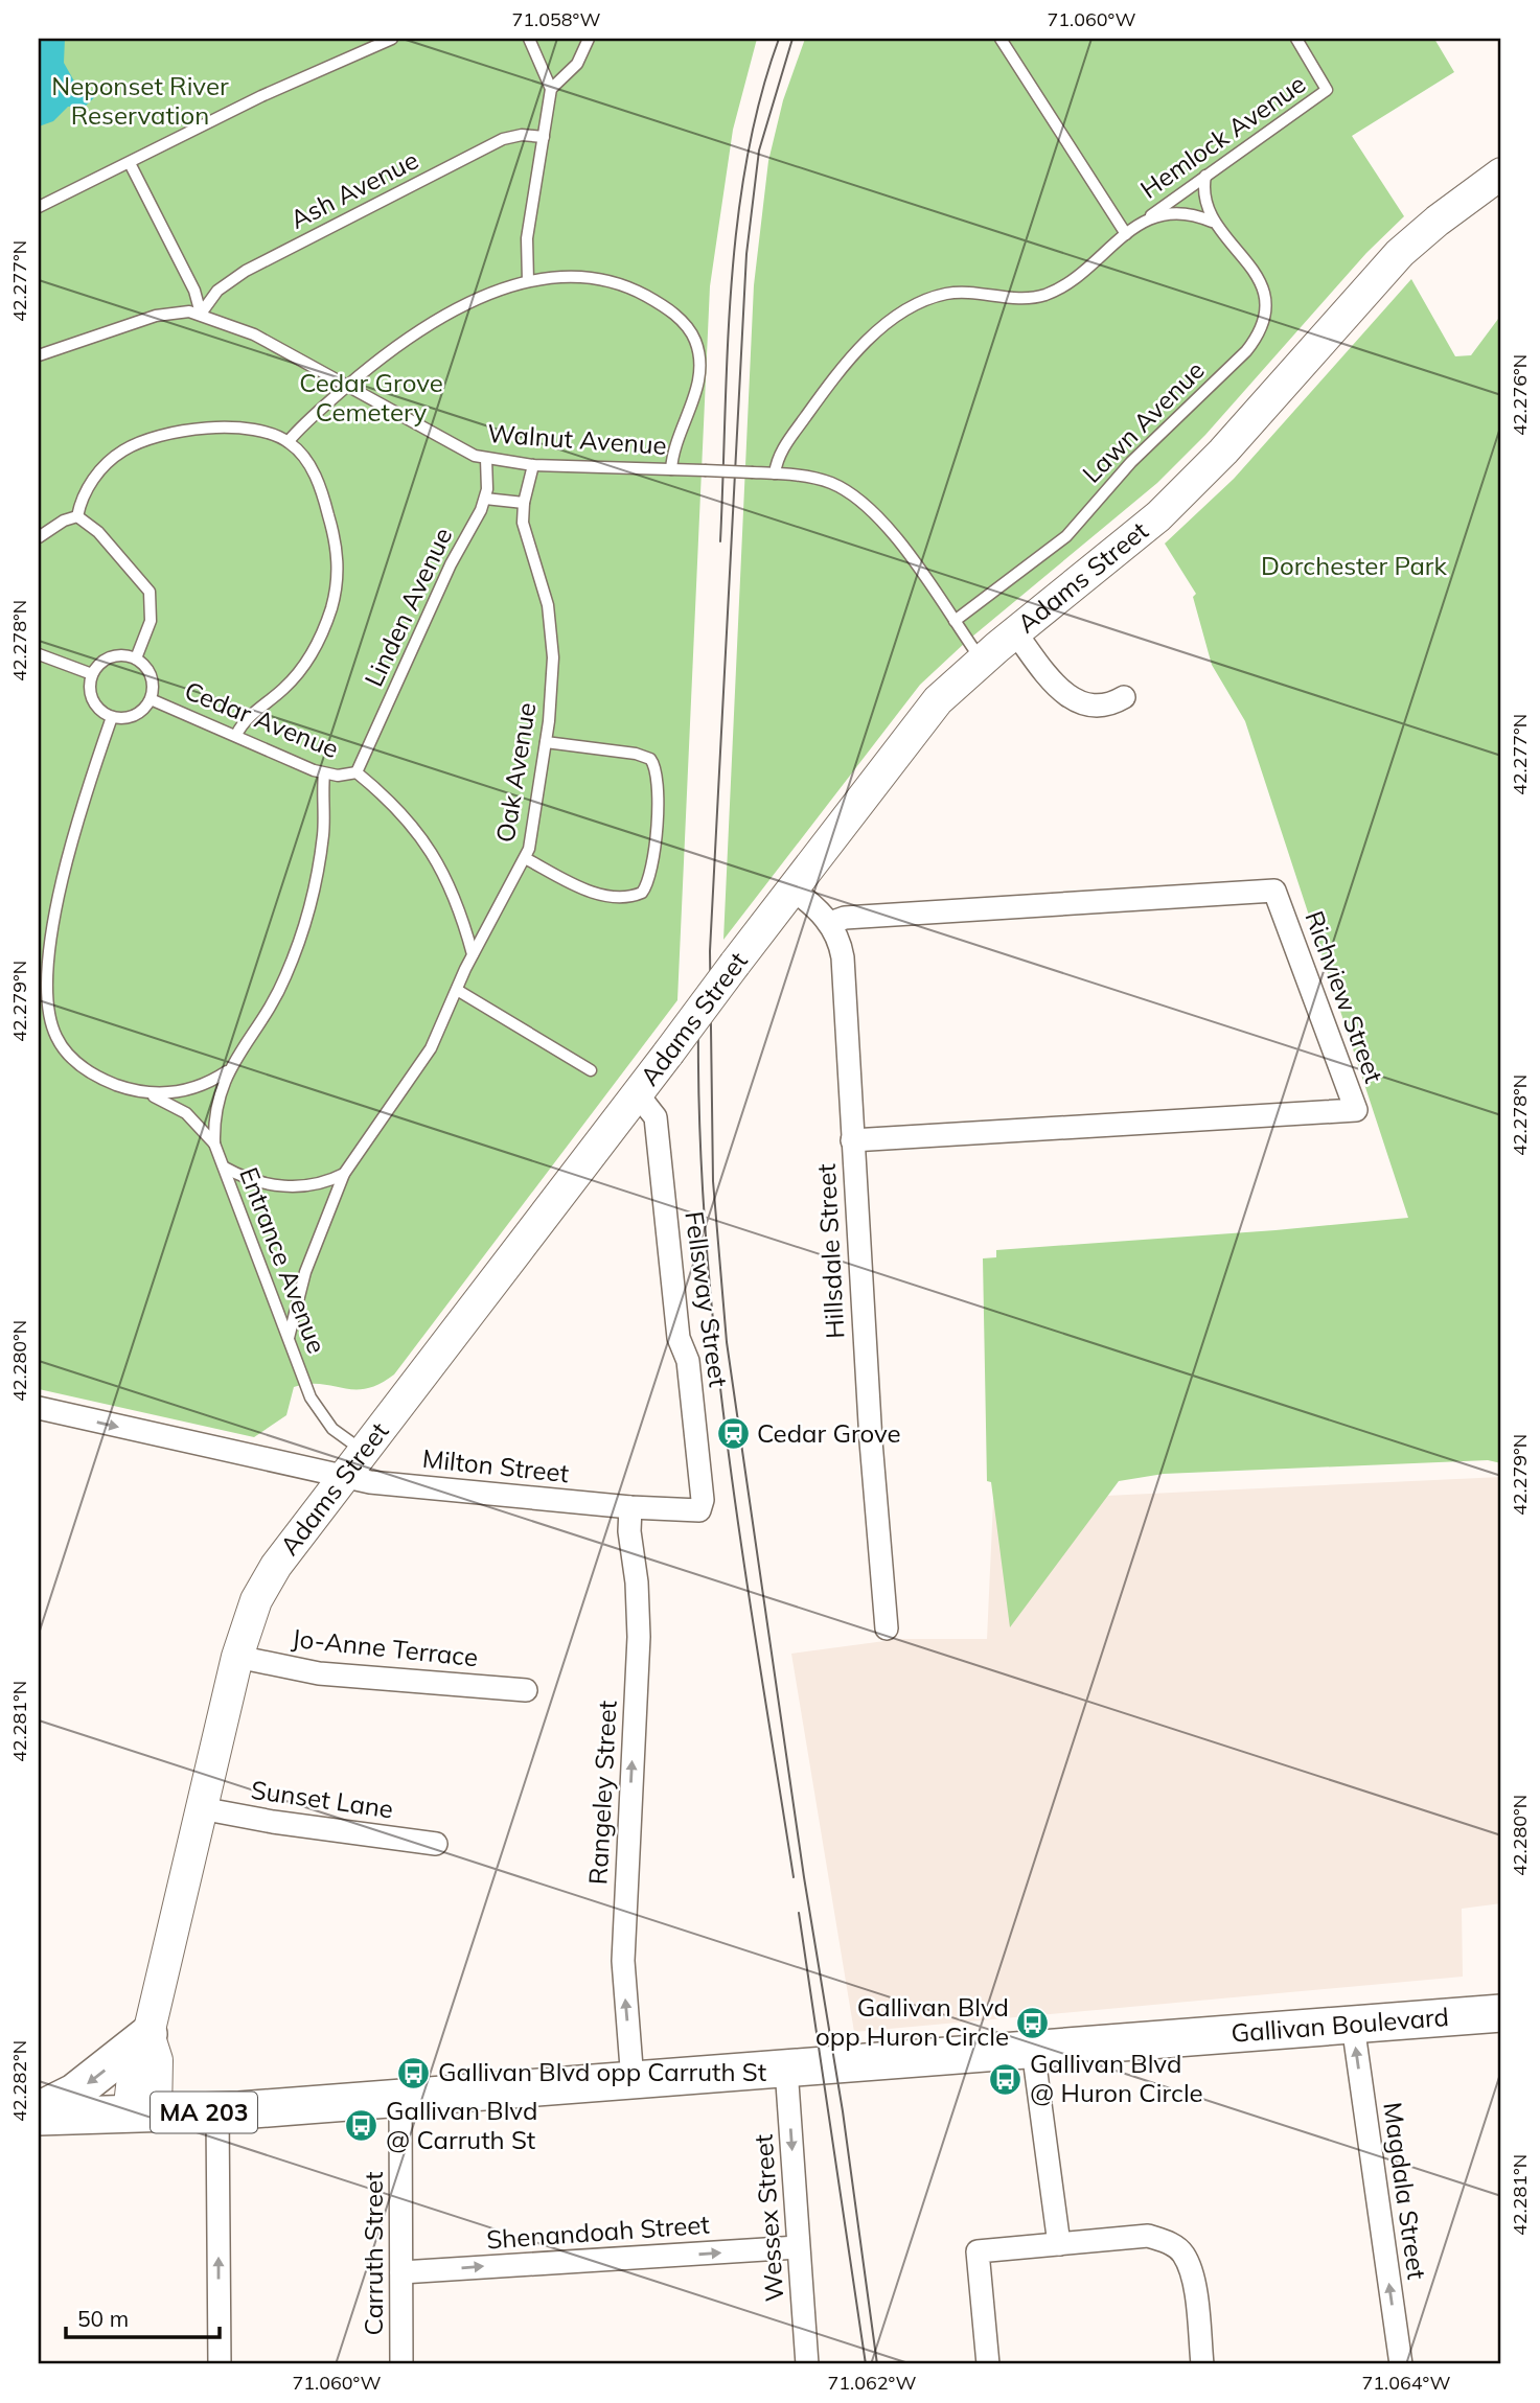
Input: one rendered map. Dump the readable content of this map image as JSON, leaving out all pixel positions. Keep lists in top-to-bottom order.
{
  "streets": {
    "highway": ["Gallivan Boulevard", "MA 203"],
    "main road": ["Adams Street"],
    "street": [
      "Richview Street",
      "Hillsdale Street",
      "Fellsway Street",
      "Milton Street",
      "Jo-Anne Terrace",
      "Rangeley Street",
      "Sunset Lane",
      "Magdala Street",
      "Wessex Street",
      "Shenandoah Street",
      "Carruth Street"
    ],
    "lane": [
      "Hemlock Avenue",
      "Ash Avenue",
      "Lawn Avenue",
      "Walnut Avenue",
      "Linden Avenue",
      "Cedar Avenue",
      "Oak Avenue",
      "Entrance Avenue"
    ]
  },
  "crossings": [
    ["Ash Avenue", "Walnut Avenue"],
    ["Lawn Avenue", "Walnut Avenue"],
    ["Walnut Avenue", "Adams Street"],
    ["Walnut Avenue", "Linden Avenue"],
    ["Walnut Avenue", "Oak Avenue"],
    ["Adams Street", "Hillsdale Street"],
    ["Adams Street", "Entrance Avenue"],
    ["Adams Street", "Fellsway Street"],
    ["Adams Street", "Milton Street"],
    ["Adams Street", "Jo-Anne Terrace"],
    ["Adams Street", "Sunset Lane"],
    ["Adams Street", "Gallivan Boulevard"],
    ["Linden Avenue", "Cedar Avenue"],
    ["Cedar Avenue", "Oak Avenue"],
    ["Oak Avenue", "Entrance Avenue"],
    ["Richview Street", "Hillsdale Street"],
    ["Fellsway Street", "Milton Street"],
    ["Milton Street", "Rangeley Street"],
    ["Rangeley Street", "Gallivan Boulevard"],
    ["Gallivan Boulevard", "Magdala Street"],
    ["Gallivan Boulevard", "Wessex Street"],
    ["Gallivan Boulevard", "Carruth Street"],
    ["Wessex Street", "Shenandoah Street"],
    ["Shenandoah Street", "Carruth Street"]
  ],
  "one_way": [
    "Milton Street",
    "Rangeley Street",
    "Magdala Street",
    "Wessex Street",
    "Shenandoah Street"
  ],
  "parks": ["Neponset River Reservation", "Cedar Grove Cemetery", "Dorchester Park"],
  "places": {
    "station": ["Cedar Grove"],
    "bus stop": [
      "Gallivan Blvd opp Huron Circle",
      "Gallivan Blvd opp Carruth St",
      "Gallivan Blvd @ Huron Circle",
      "Gallivan Blvd @ Carruth St"
    ]
  },
  "scale_bar": "50 m",
  "coordinates": [
    "71.058°W",
    "71.060°W",
    "42.277°N",
    "42.276°N",
    "42.278°N",
    "42.279°N",
    "42.280°N",
    "42.281°N",
    "42.282°N",
    "71.062°W",
    "71.064°W"
  ]
}
